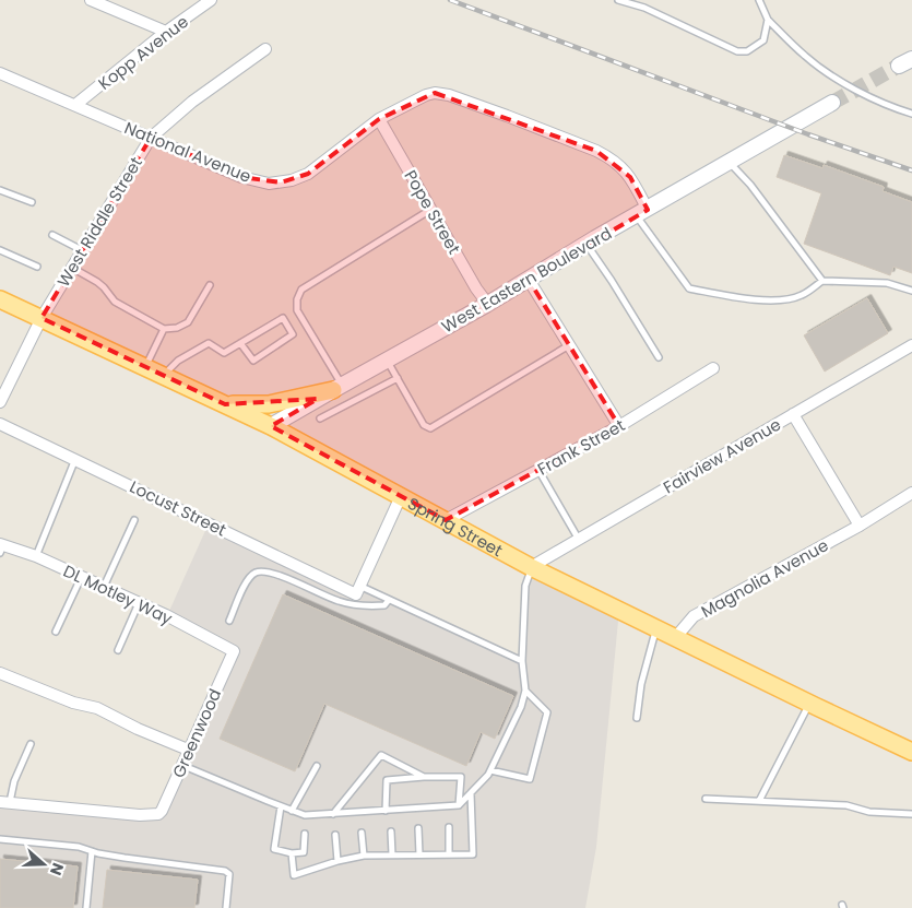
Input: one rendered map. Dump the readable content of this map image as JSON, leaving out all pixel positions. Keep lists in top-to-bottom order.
{
  "streets": {
    "main road": ["West Eastern Boulevard", "Spring Street"],
    "street": [
      "Kopp Avenue",
      "National Avenue",
      "Pope Street",
      "West Riddle Street",
      "Frank Street",
      "Fairview Avenue",
      "Locust Street",
      "Magnolia Avenue",
      "DL Motley Way",
      "Greenwood"
    ]
  },
  "crossings": [
    ["Kopp Avenue", "National Avenue"],
    ["National Avenue", "Pope Street"],
    ["National Avenue", "West Riddle Street"],
    ["National Avenue", "West Eastern Boulevard"],
    ["Pope Street", "West Eastern Boulevard"],
    ["West Riddle Street", "Spring Street"],
    ["West Eastern Boulevard", "Spring Street"],
    ["Frank Street", "Spring Street"],
    ["Fairview Avenue", "Spring Street"],
    ["Spring Street", "Magnolia Avenue"],
    ["DL Motley Way", "Greenwood"]
  ],
  "north": "right"
}
